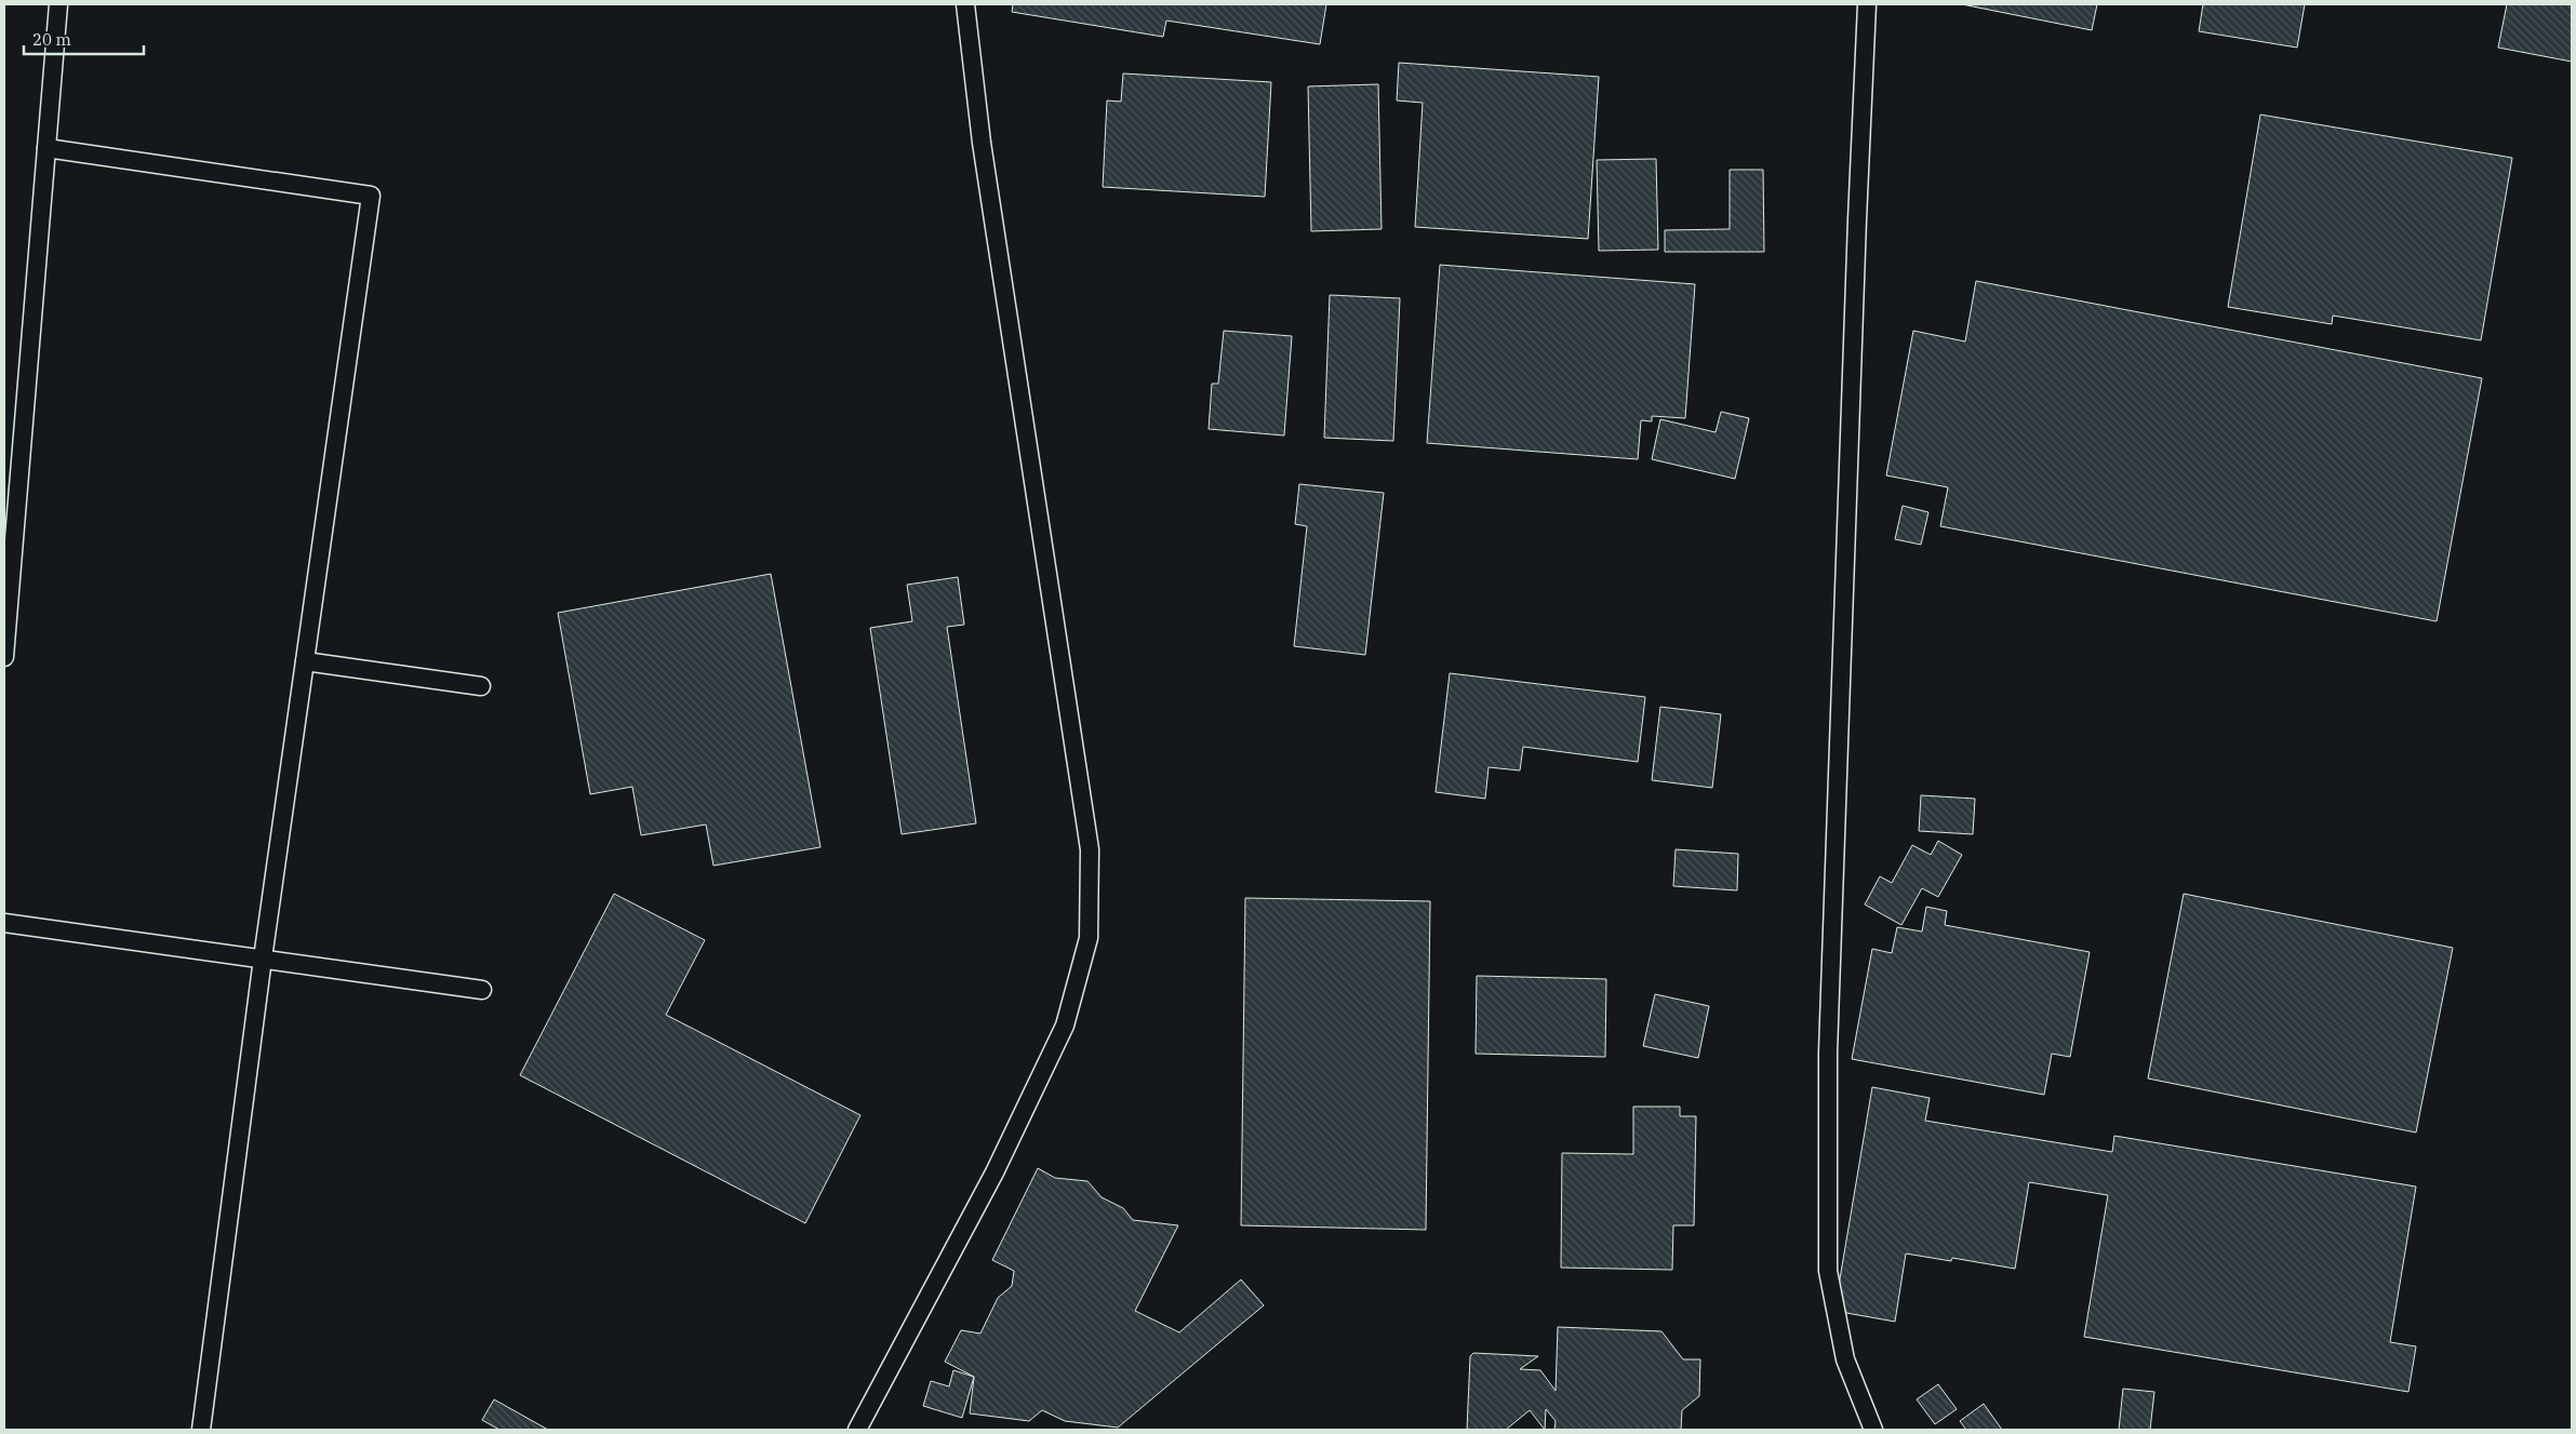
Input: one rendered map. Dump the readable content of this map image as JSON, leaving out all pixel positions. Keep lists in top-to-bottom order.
{
  "scale_bar": "20 m"
}
